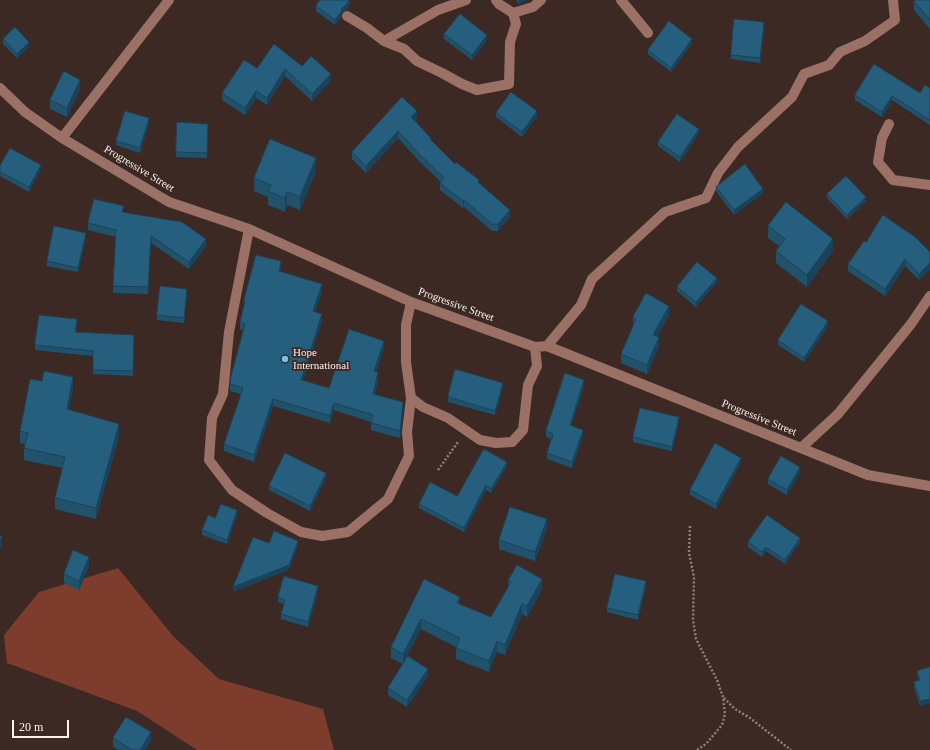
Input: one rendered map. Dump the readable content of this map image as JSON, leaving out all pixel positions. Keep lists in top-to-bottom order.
{
  "streets": {
    "street": ["Progressive Street"]
  },
  "places": ["Hope International"],
  "scale_bar": "20 m"
}
